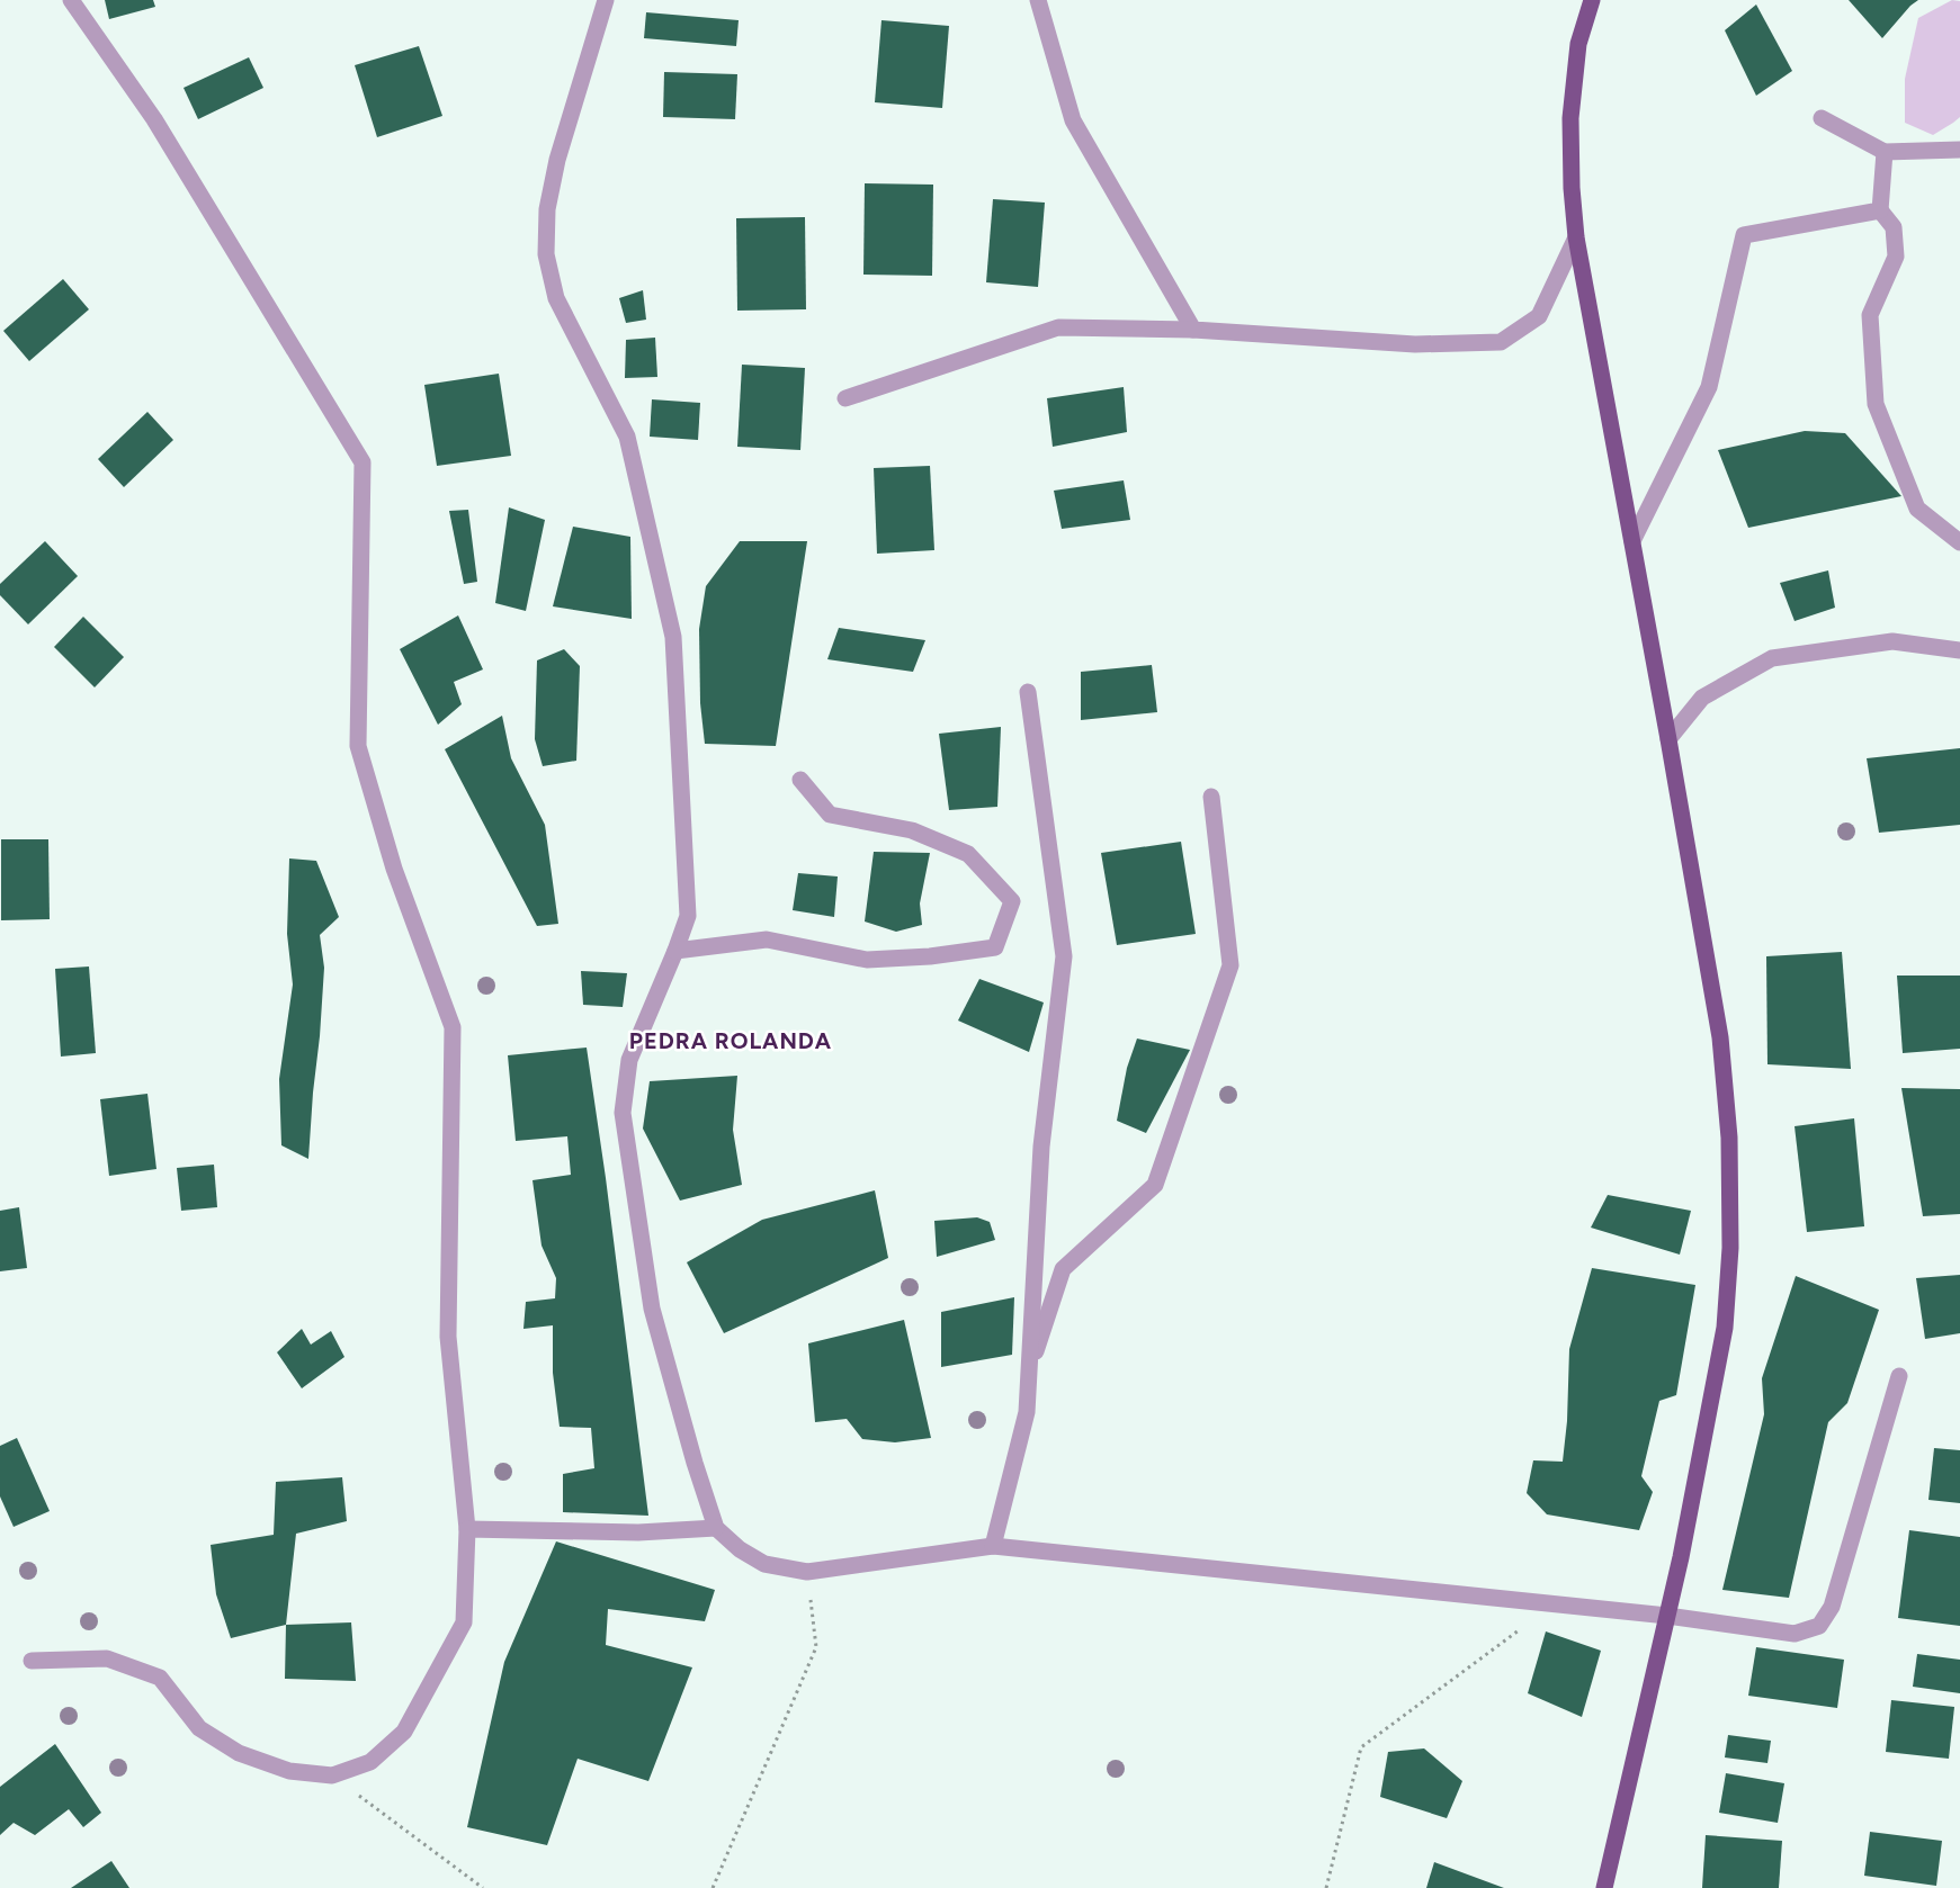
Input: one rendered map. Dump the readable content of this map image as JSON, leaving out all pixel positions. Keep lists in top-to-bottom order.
{
  "districts": ["PEDRA ROLANDA"]
}
